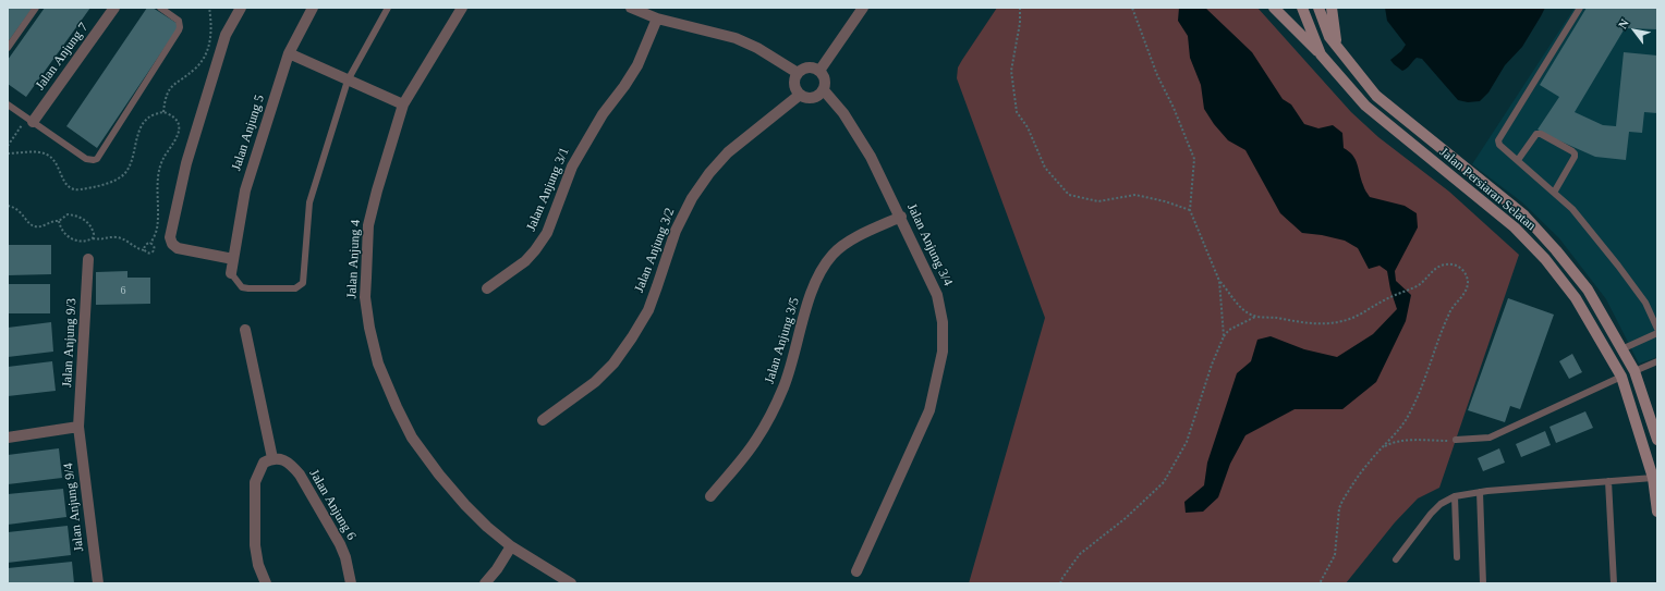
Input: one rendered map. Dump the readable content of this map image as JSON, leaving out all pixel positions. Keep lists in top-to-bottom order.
{
  "streets": {
    "street": [
      "Jalan Anjung 7",
      "Jalan Anjung 5",
      "Jalan Anjung 3/1",
      "Jalan Persiaran Selatan",
      "Jalan Anjung 3/4",
      "Jalan Anjung 3/2",
      "Jalan Anjung 4",
      "Jalan Anjung 3/5",
      "Jalan Anjung 9/3",
      "Jalan Anjung 6",
      "Jalan Anjung 9/4"
    ]
  },
  "crossings": [
    ["Jalan Anjung 3/4", "Jalan Anjung 3/2"],
    ["Jalan Anjung 3/4", "Jalan Anjung 3/5"],
    ["Jalan Anjung 9/3", "Jalan Anjung 9/4"]
  ],
  "house_numbers": ["6"],
  "north": "top left"
}
